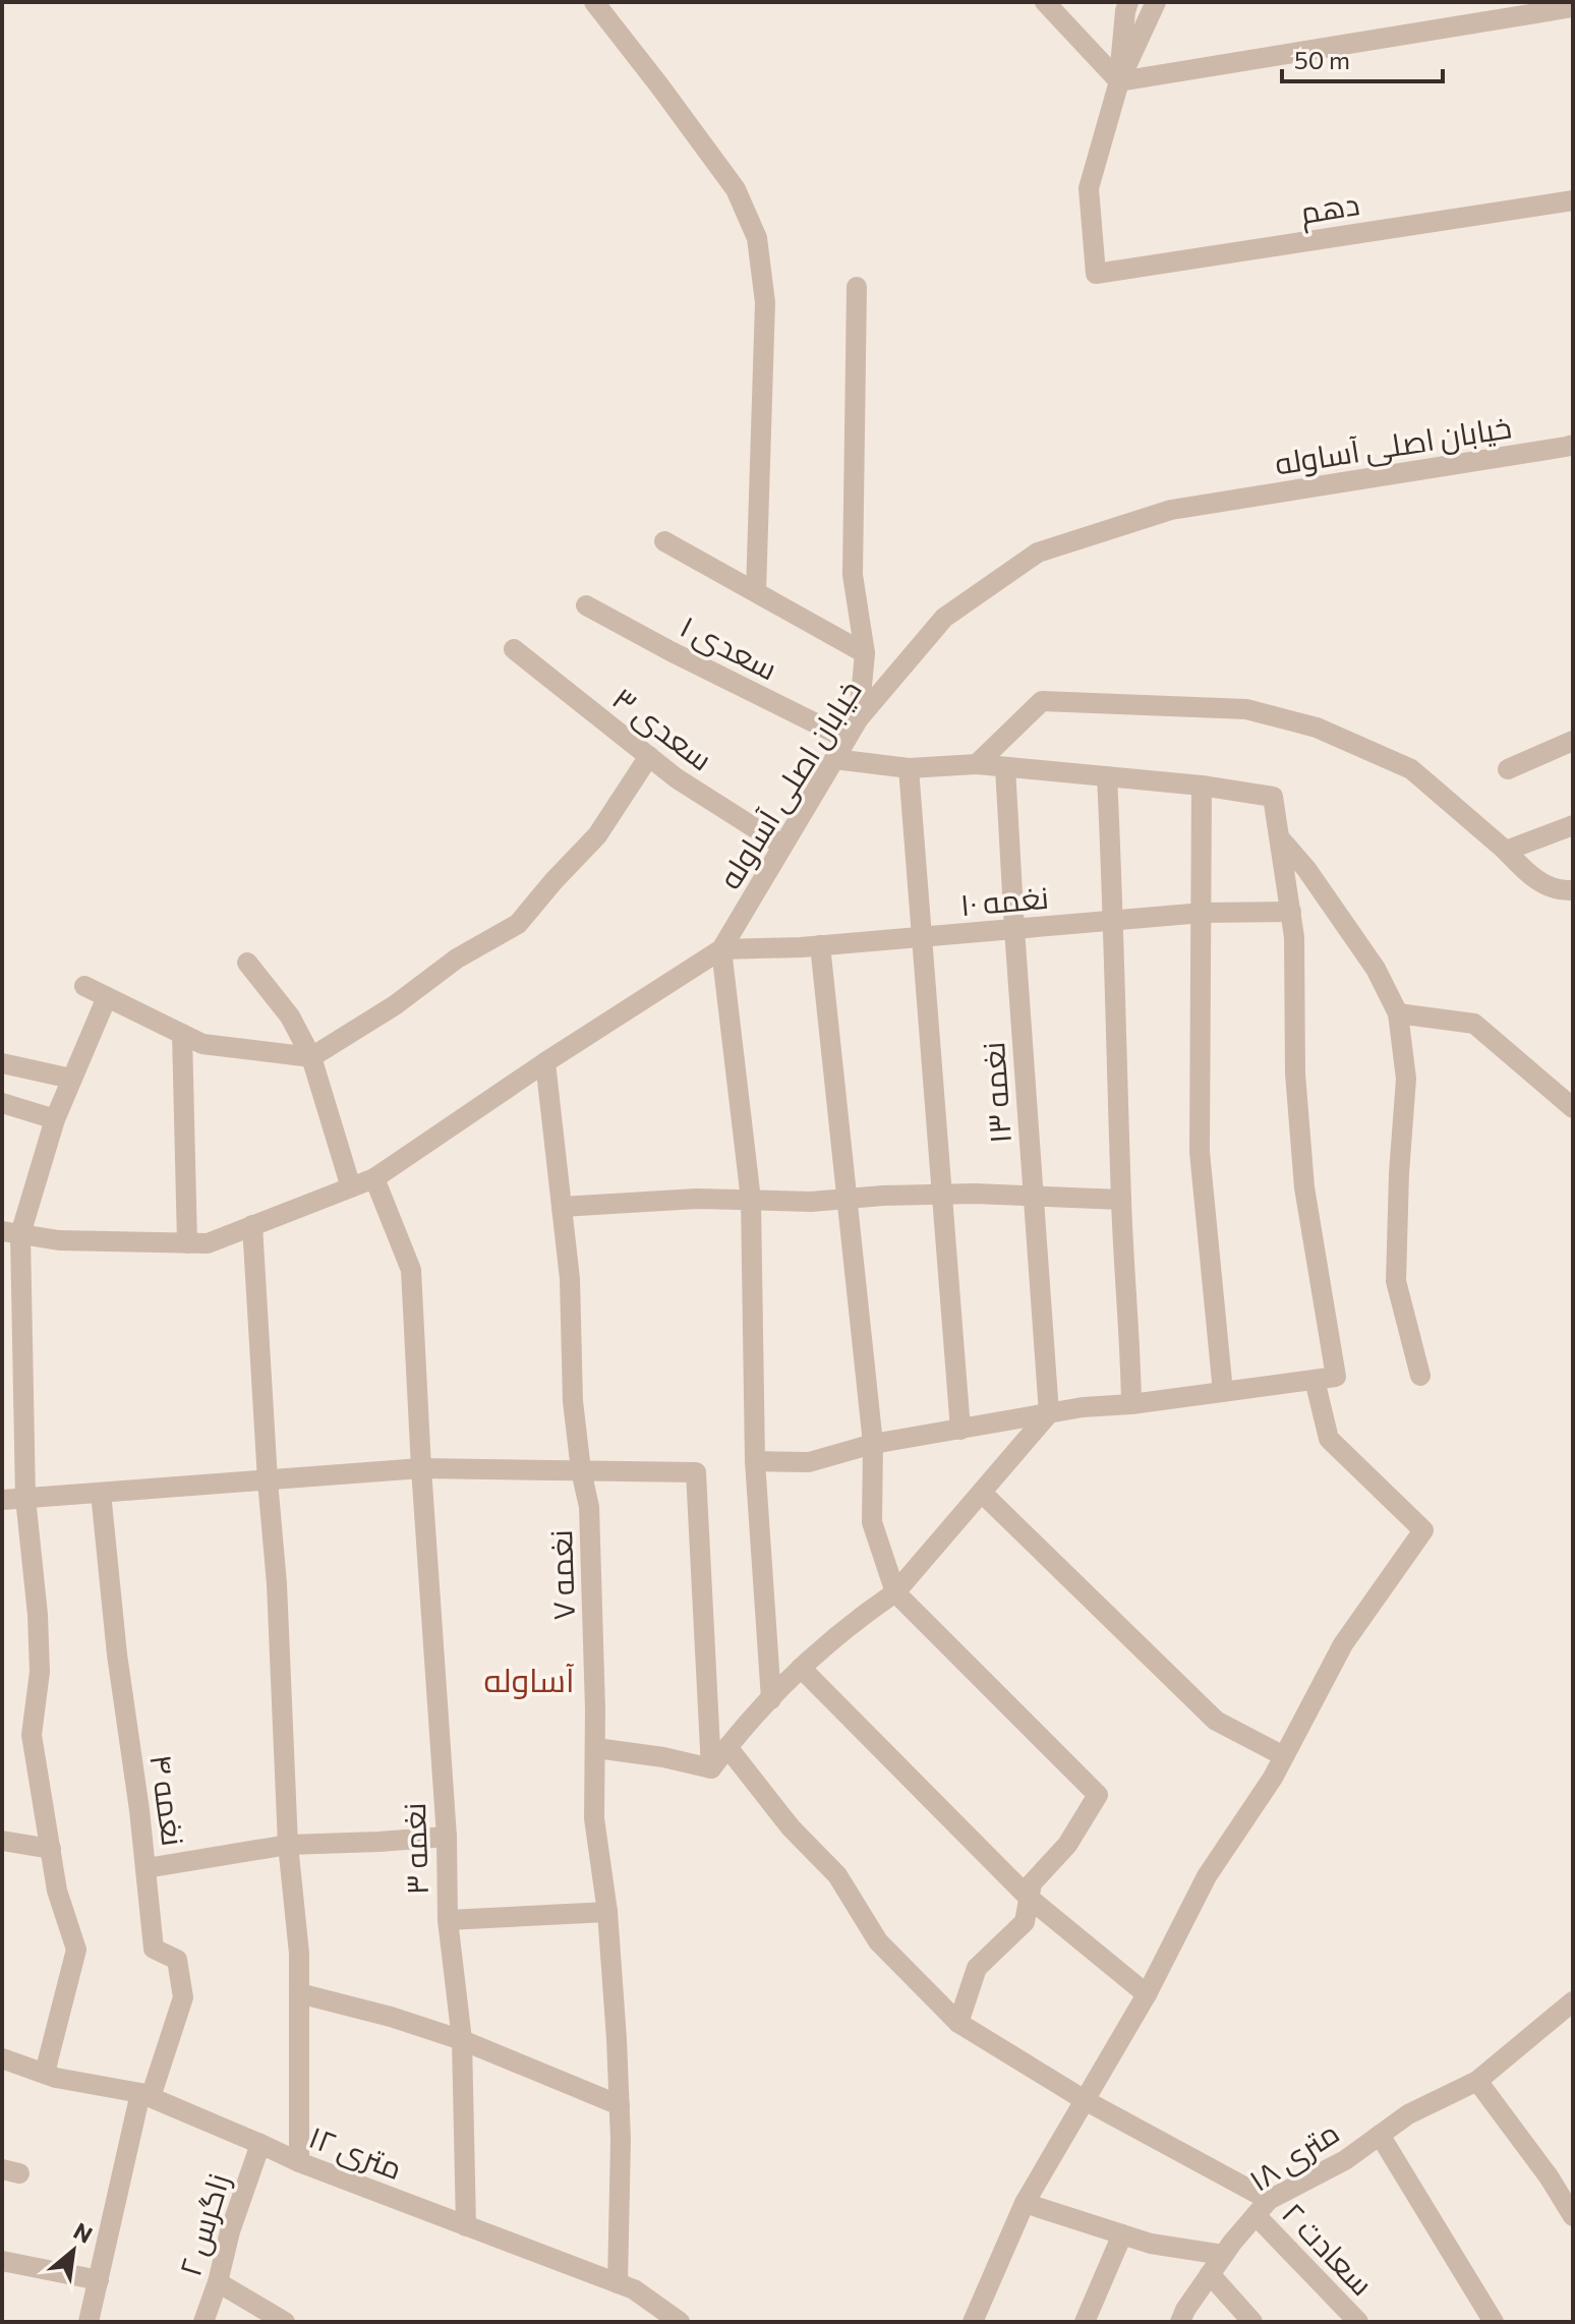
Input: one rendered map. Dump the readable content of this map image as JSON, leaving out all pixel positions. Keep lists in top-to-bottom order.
{
  "streets": {
    "street": [
      "دهم",
      "خیابان اصلی آساوله",
      "سعدی ۱",
      "سعدی ۳",
      "نغمه ۱۰",
      "نغمه ۱۳",
      "نغمه ۷",
      "نغمه ۴",
      "نغمه ۳",
      "۱۲ متری",
      "۱۸ متری",
      "زاگرس ۲",
      "سعادت ۲"
    ]
  },
  "crossings": [
    ["خیابان اصلی آساوله", "سعدی ۱"],
    ["خیابان اصلی آساوله", "سعدی ۳"],
    ["خیابان اصلی آساوله", "نغمه ۱۰"],
    ["خیابان اصلی آساوله", "نغمه ۷"],
    ["نغمه ۱۰", "نغمه ۱۳"],
    ["نغمه ۷", "۱۲ متری"],
    ["نغمه ۴", "۱۲ متری"],
    ["نغمه ۳", "۱۲ متری"],
    ["۱۲ متری", "زاگرس ۲"],
    ["۱۸ متری", "سعادت ۲"]
  ],
  "districts": ["آساوله"],
  "scale_bar": "50 m",
  "north": "top right"
}
